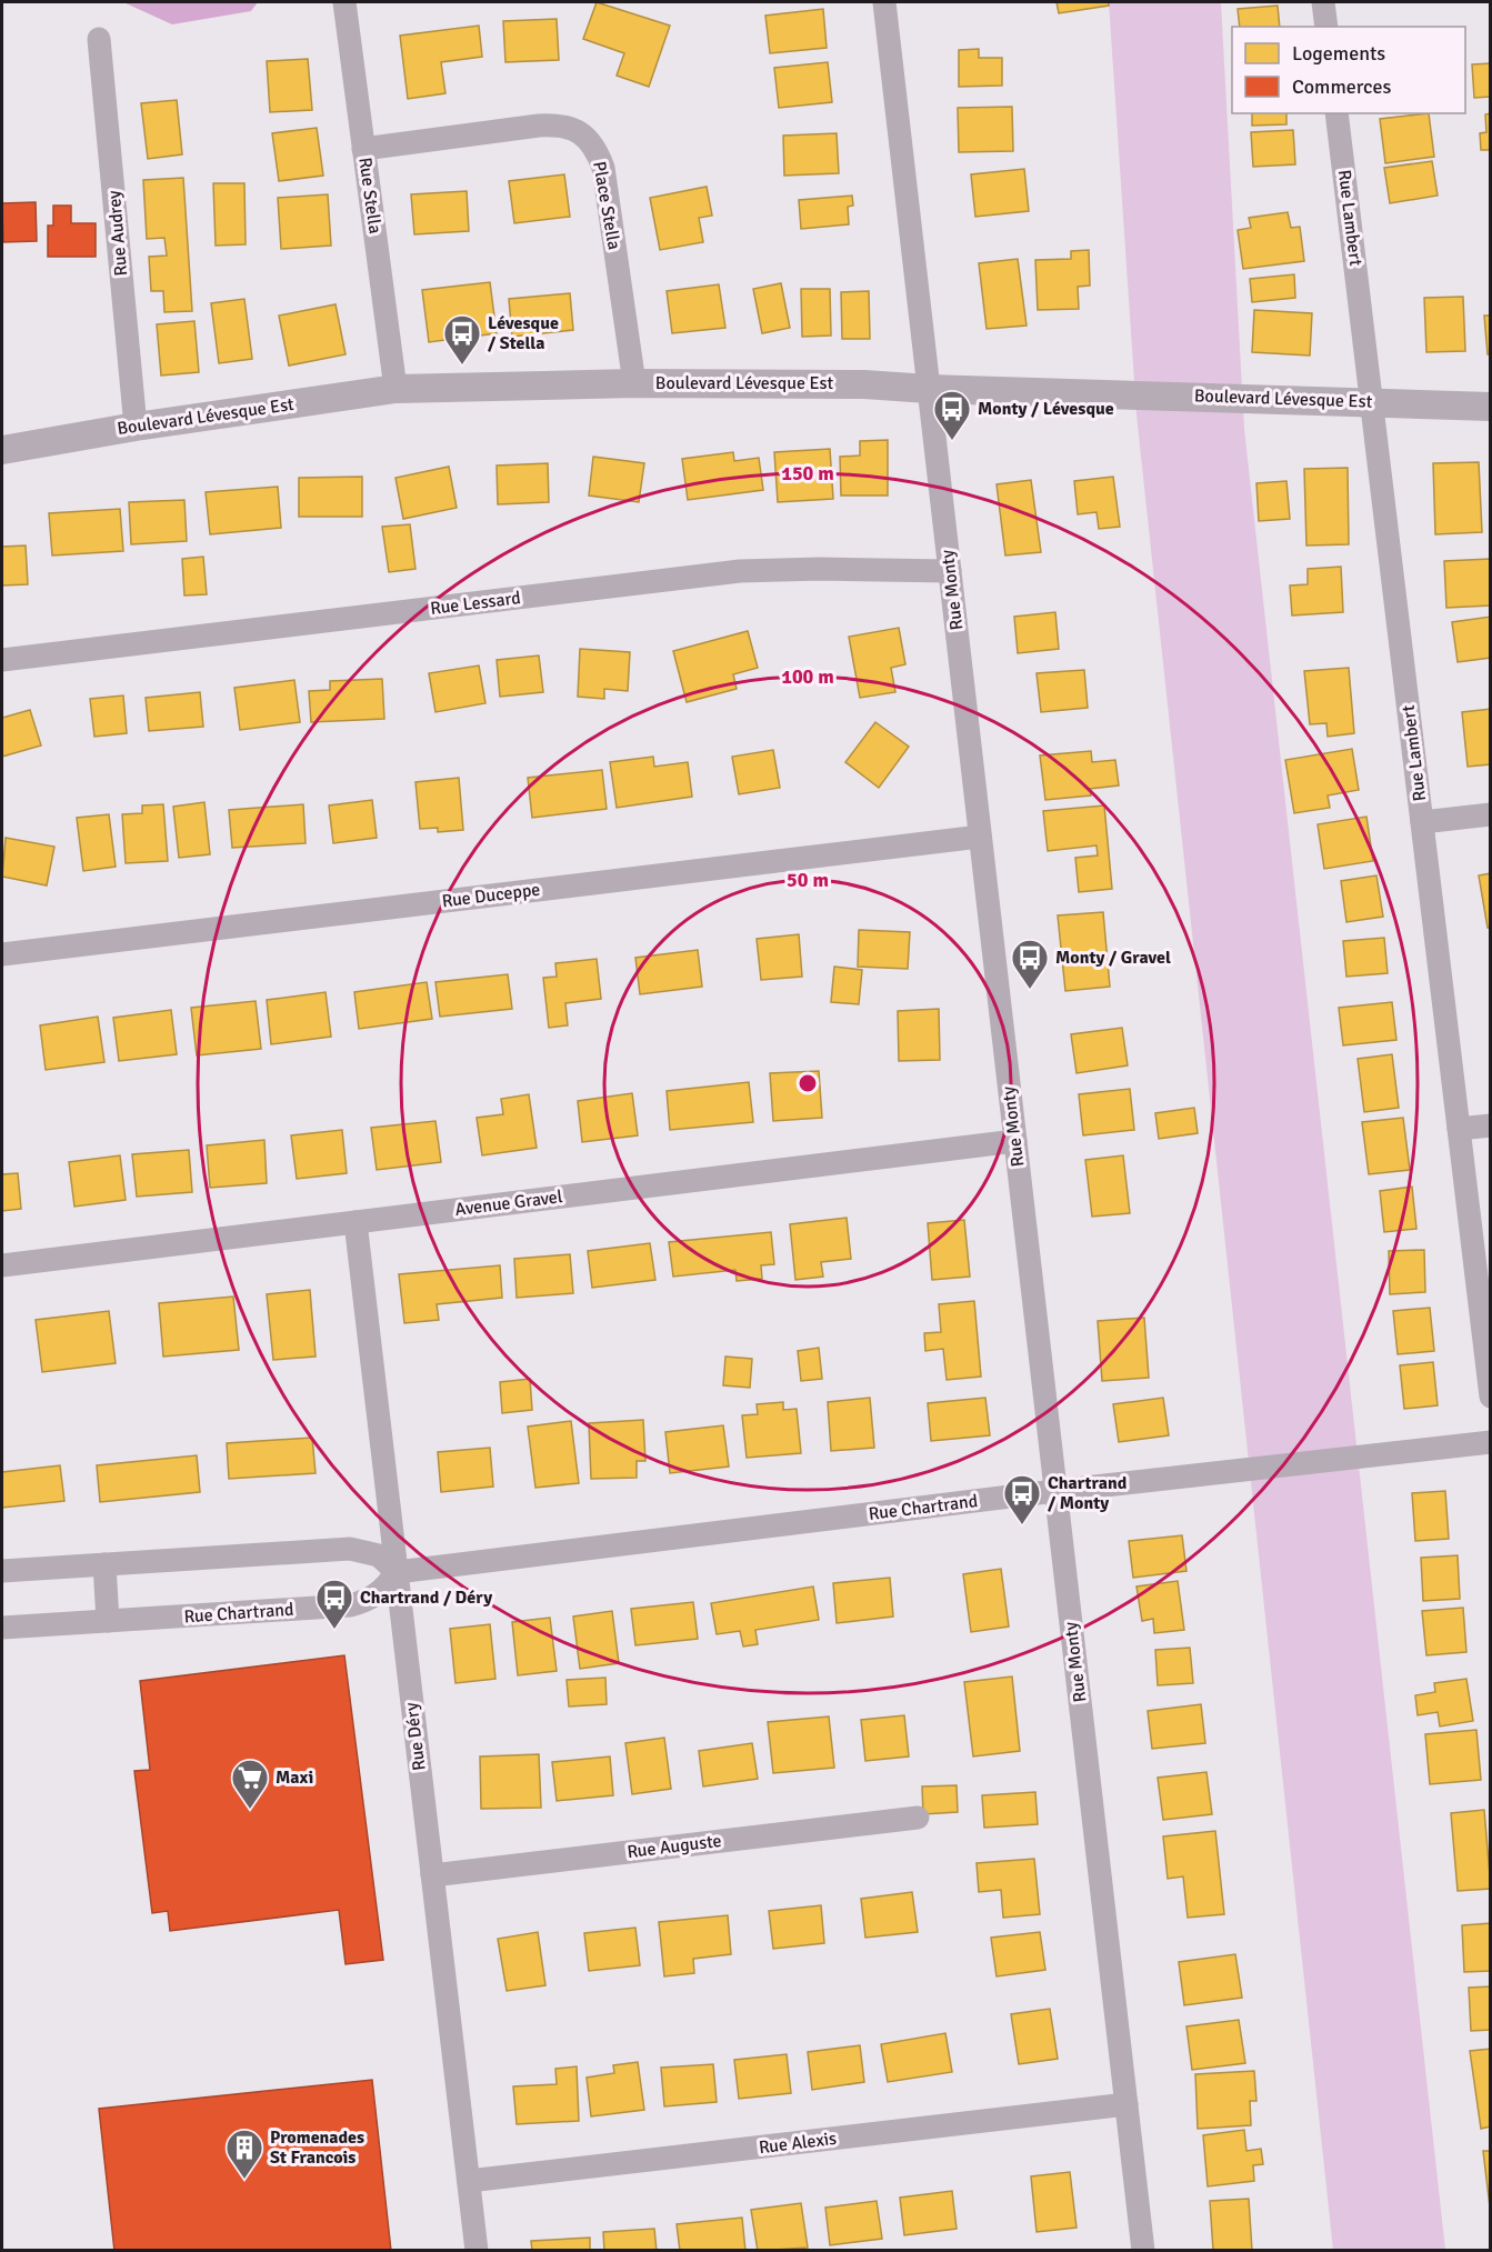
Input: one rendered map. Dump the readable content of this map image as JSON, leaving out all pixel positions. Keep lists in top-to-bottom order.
{
  "streets": {
    "street": [
      "Rue Stella",
      "Place Stella",
      "Rue Lambert",
      "Rue Audrey",
      "Boulevard Lévesque Est",
      "Rue Monty",
      "Rue Lessard",
      "Rue Duceppe",
      "Avenue Gravel",
      "Rue Chartrand",
      "Rue Déry",
      "Rue Auguste",
      "Rue Alexis"
    ]
  },
  "crossings": [
    ["Rue Stella", "Place Stella"],
    ["Rue Stella", "Boulevard Lévesque Est"],
    ["Place Stella", "Boulevard Lévesque Est"],
    ["Rue Lambert", "Boulevard Lévesque Est"],
    ["Rue Audrey", "Boulevard Lévesque Est"],
    ["Boulevard Lévesque Est", "Rue Monty"],
    ["Rue Monty", "Rue Lessard"],
    ["Rue Monty", "Rue Duceppe"],
    ["Rue Monty", "Avenue Gravel"],
    ["Rue Monty", "Rue Chartrand"],
    ["Rue Monty", "Rue Alexis"],
    ["Avenue Gravel", "Rue Déry"],
    ["Rue Chartrand", "Rue Déry"],
    ["Rue Déry", "Rue Auguste"],
    ["Rue Déry", "Rue Alexis"]
  ],
  "places": {
    "bus stop": [
      "Lévesque / Stella",
      "Monty / Lévesque",
      "Monty / Gravel",
      "Chartrand / Monty",
      "Chartrand / Déry"
    ],
    "supermarket": ["Maxi"],
    "building": ["Promenades St Francois"]
  },
  "legend": ["Logements", "Commerces"],
  "rings": ["150 m", "100 m", "50 m"]
}
